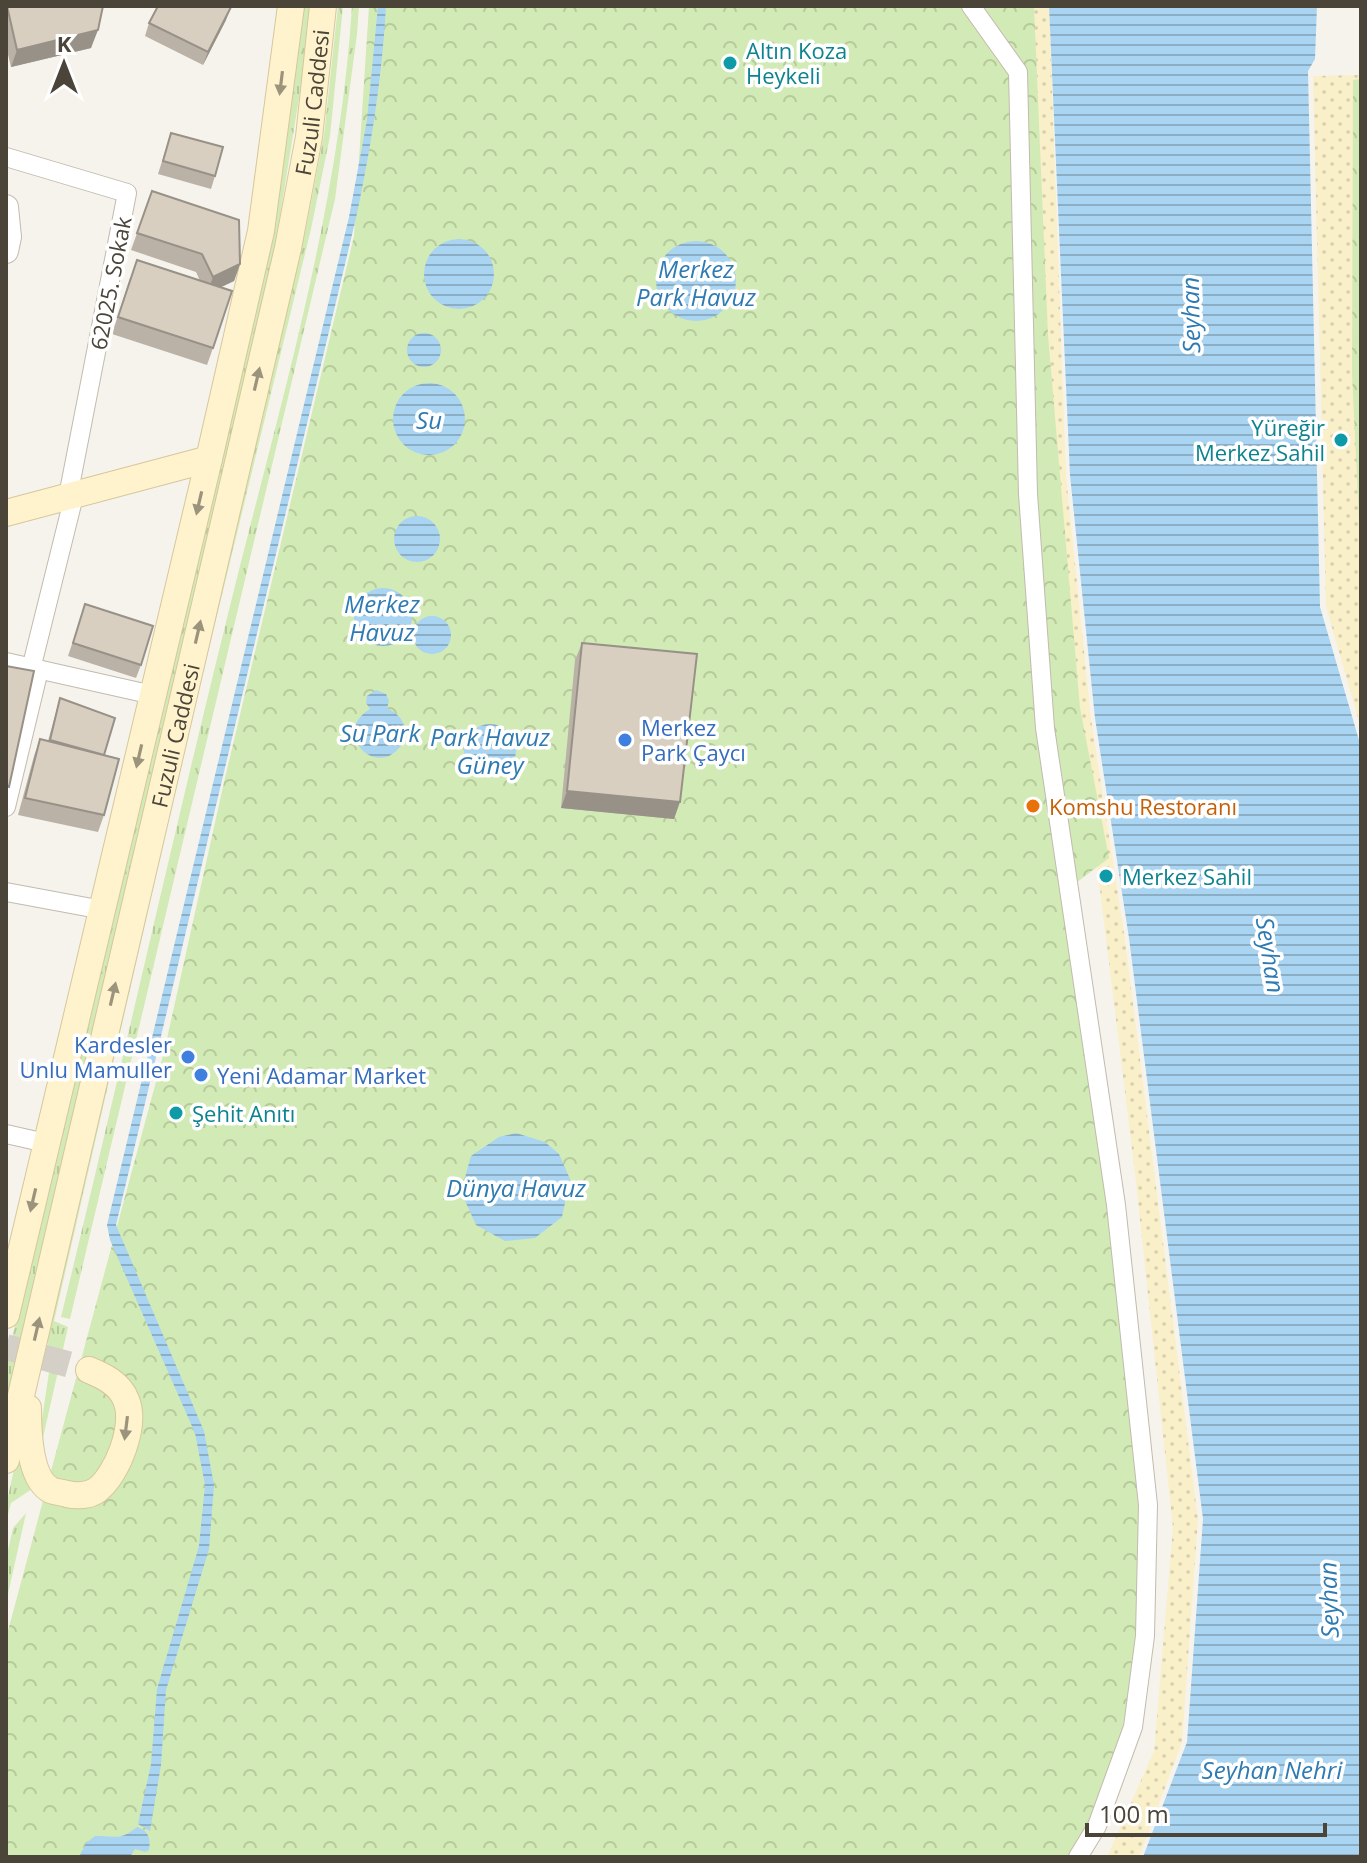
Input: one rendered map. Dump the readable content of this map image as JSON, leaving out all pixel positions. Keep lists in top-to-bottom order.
{
  "streets": {
    "main road": ["Fuzuli Caddesi"],
    "street": ["62025. Sokak"]
  },
  "water": [
    "Merkez Park Havuz",
    "Seyhan",
    "Su",
    "Merkez Havuz",
    "Su Park",
    "Park Havuz Güney",
    "Dünya Havuz",
    "Seyhan Nehri"
  ],
  "places": [
    "Altın Koza Heykeli",
    "Yüreğir Merkez Sahil",
    "Merkez Park Çaycı",
    "Komshu Restoranı",
    "Merkez Sahil",
    "Kardesler Unlu Mamuller",
    "Yeni Adamar Market",
    "Şehit Anıtı"
  ],
  "scale_bar": "100 m",
  "north": "top"
}
